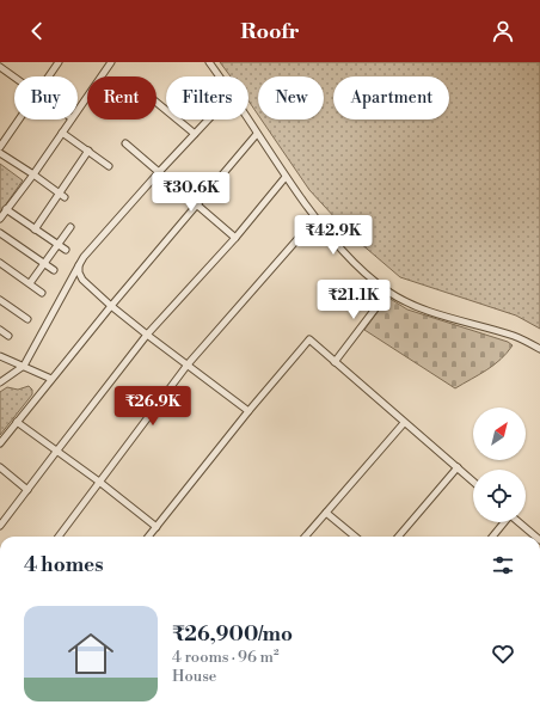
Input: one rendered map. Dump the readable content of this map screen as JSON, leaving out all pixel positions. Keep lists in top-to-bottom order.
{
  "north": "top right",
  "page": {
    "header": "Roofr",
    "chip": [
      "Buy",
      "Rent",
      "Filters",
      "New",
      "Apartment"
    ],
    "price": [
      "₹30.6K",
      "₹42.9K",
      "₹21.1K",
      "₹26.9K"
    ],
    "heading": "4 homes",
    "list": [
      {
        "name": "₹26,900/mo",
        "note": "4 rooms · 96 m² · House"
      }
    ]
  }
}
